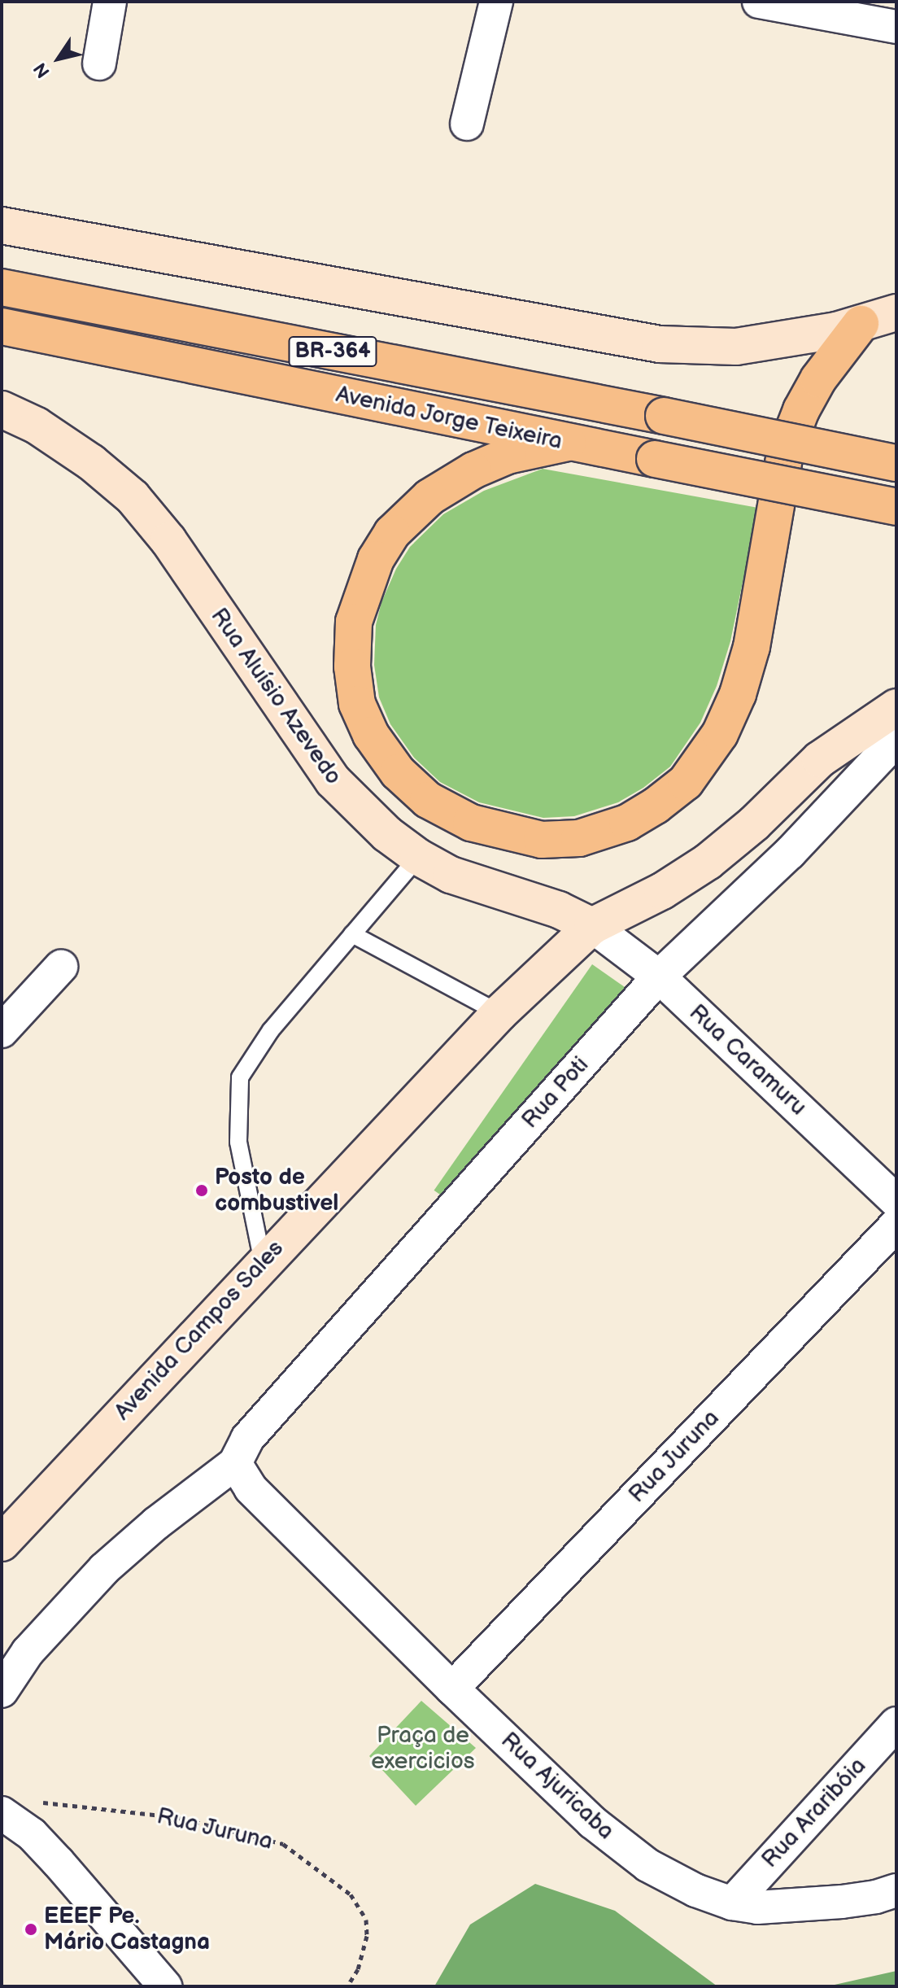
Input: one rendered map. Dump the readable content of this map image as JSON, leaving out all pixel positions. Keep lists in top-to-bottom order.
{
  "streets": {
    "highway": ["BR-364", "Avenida Jorge Teixeira"],
    "main road": ["Rua Aluísio Azevedo", "Avenida Campos Sales"],
    "street": [
      "Rua Caramuru",
      "Rua Poti",
      "Rua Juruna",
      "Rua Ajuricaba",
      "Rua Araribóia"
    ]
  },
  "crossings": [
    ["Rua Aluísio Azevedo", "Rua Caramuru"],
    ["Rua Aluísio Azevedo", "Avenida Campos Sales"],
    ["Rua Caramuru", "Rua Poti"],
    ["Rua Caramuru", "Avenida Campos Sales"],
    ["Rua Poti", "Rua Ajuricaba"],
    ["Rua Juruna", "Rua Ajuricaba"],
    ["Rua Ajuricaba", "Rua Araribóia"]
  ],
  "parks": ["Praça de exercicios"],
  "places": ["Posto de combustivel", "EEEF Pe. Mário Castagna"],
  "north": "bottom left"
}
